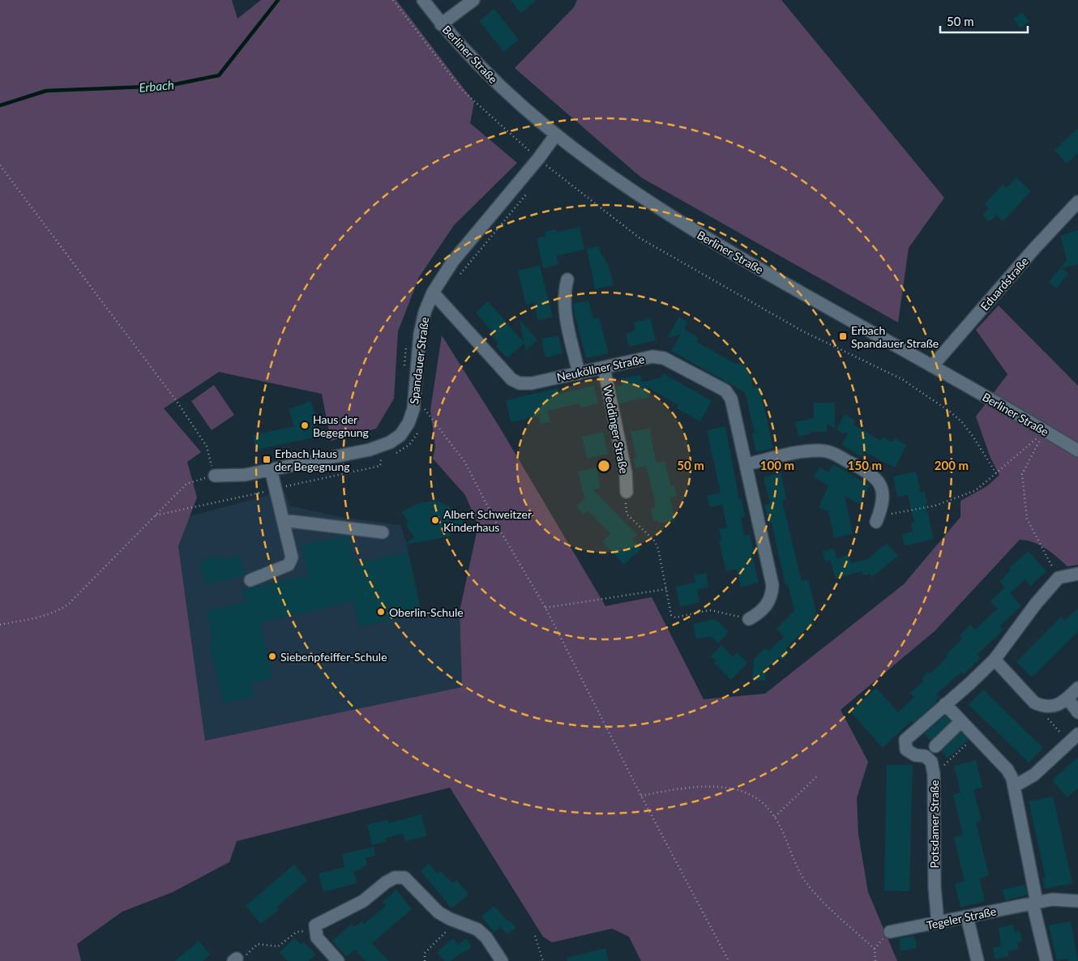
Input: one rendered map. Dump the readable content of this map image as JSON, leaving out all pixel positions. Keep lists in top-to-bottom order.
{
  "streets": {
    "street": [
      "Berliner Straße",
      "Eduardstraße",
      "Spandauer Straße",
      "Neuköllner Straße",
      "Weddinger Straße",
      "Potsdamer Straße",
      "Tegeler Straße"
    ]
  },
  "crossings": [
    ["Berliner Straße", "Eduardstraße"],
    ["Berliner Straße", "Spandauer Straße"],
    ["Spandauer Straße", "Neuköllner Straße"],
    ["Neuköllner Straße", "Weddinger Straße"],
    ["Potsdamer Straße", "Tegeler Straße"]
  ],
  "water": ["Erbach"],
  "places": {
    "transit": ["Erbach Spandauer Straße", "Erbach Haus der Begegnung"],
    "other": [
      "Haus der Begegnung",
      "Albert Schweitzer Kinderhaus",
      "Oberlin-Schule",
      "Siebenpfeiffer-Schule"
    ]
  },
  "scale_bar": "50 m",
  "rings": [
    "50 m",
    "100 m",
    "150 m",
    "200 m"
  ]
}
